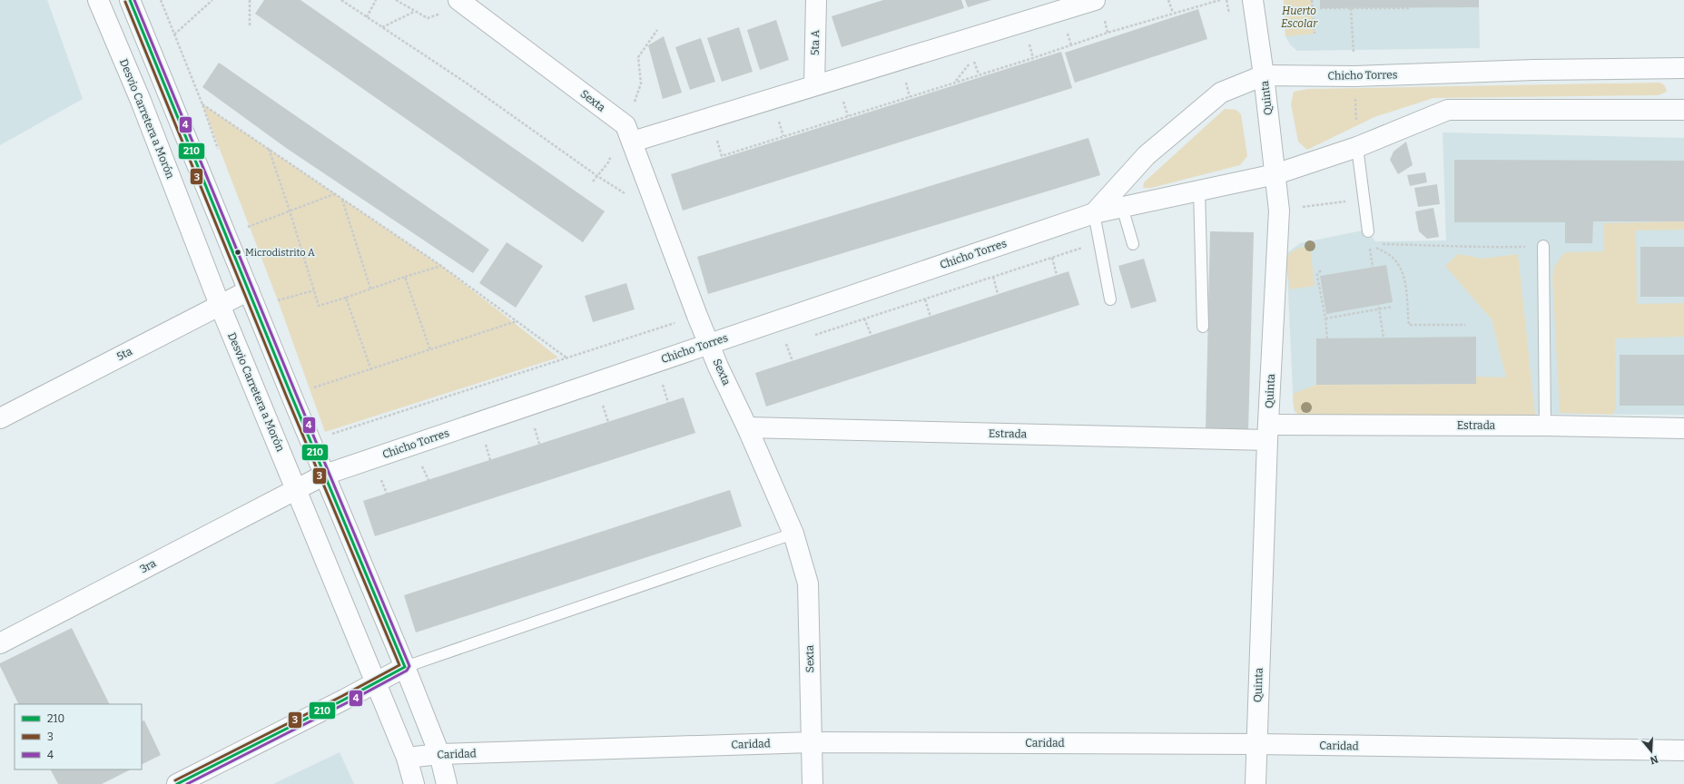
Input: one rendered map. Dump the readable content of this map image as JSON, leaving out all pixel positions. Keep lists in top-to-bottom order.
{
  "streets": {
    "street": [
      "5ta A",
      "Chicho Torres",
      "Quinta",
      "Sexta",
      "Desvio Carretera a Morón",
      "5ta",
      "Estrada",
      "3ra",
      "Caridad"
    ]
  },
  "crossings": [
    ["Chicho Torres", "Quinta"],
    ["Chicho Torres", "Sexta"],
    ["Chicho Torres", "Desvio Carretera a Morón"],
    ["Chicho Torres", "3ra"],
    ["Quinta", "Estrada"],
    ["Quinta", "Caridad"],
    ["Sexta", "Estrada"],
    ["Sexta", "Caridad"],
    ["Desvio Carretera a Morón", "5ta"],
    ["Desvio Carretera a Morón", "3ra"],
    ["Desvio Carretera a Morón", "Caridad"]
  ],
  "parks": ["Huerto Escolar"],
  "places": ["Microdistrito A"],
  "lines": ["transit line 210", "transit line 4", "transit line 3"],
  "legend": ["210", "3", "4"],
  "north": "bottom"
}
